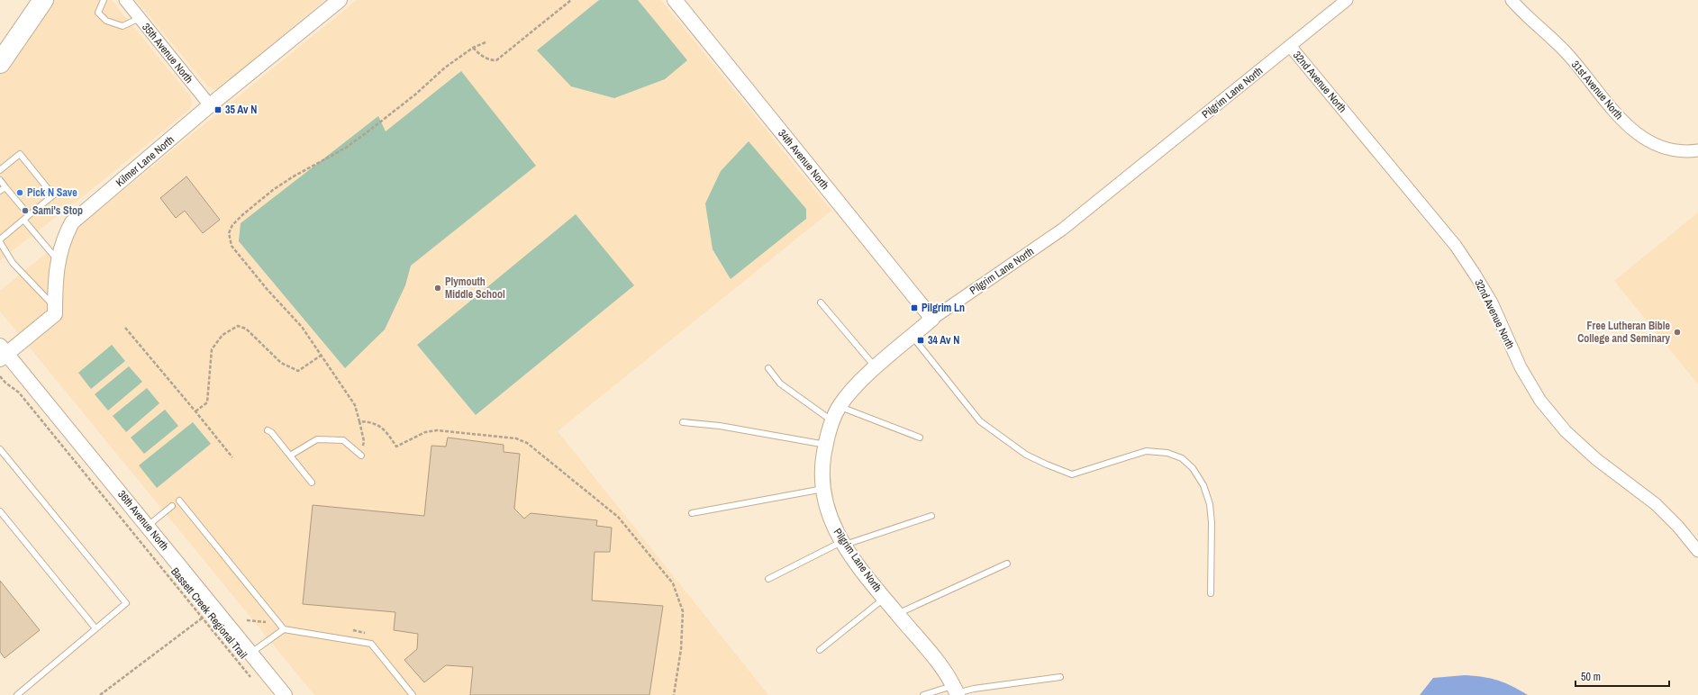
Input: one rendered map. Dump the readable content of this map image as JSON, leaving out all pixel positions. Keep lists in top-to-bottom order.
{
  "streets": {
    "street": [
      "35th Avenue North",
      "32nd Avenue North",
      "31st Avenue North",
      "Pilgrim Lane North",
      "34th Avenue North",
      "Kilmer Lane North",
      "36th Avenue North"
    ],
    "path": ["Bassett Creek Regional Trail"]
  },
  "crossings": [
    ["35th Avenue North", "Kilmer Lane North"],
    ["32nd Avenue North", "Pilgrim Lane North"],
    ["Pilgrim Lane North", "34th Avenue North"],
    ["Kilmer Lane North", "36th Avenue North"]
  ],
  "places": {
    "transit": ["35 Av N", "Pilgrim Ln", "34 Av N"],
    "other": [
      "Pick N Save",
      "Sami's Stop",
      "Plymouth Middle School",
      "Free Lutheran Bible College and Seminary"
    ]
  },
  "scale_bar": "50 m"
}
